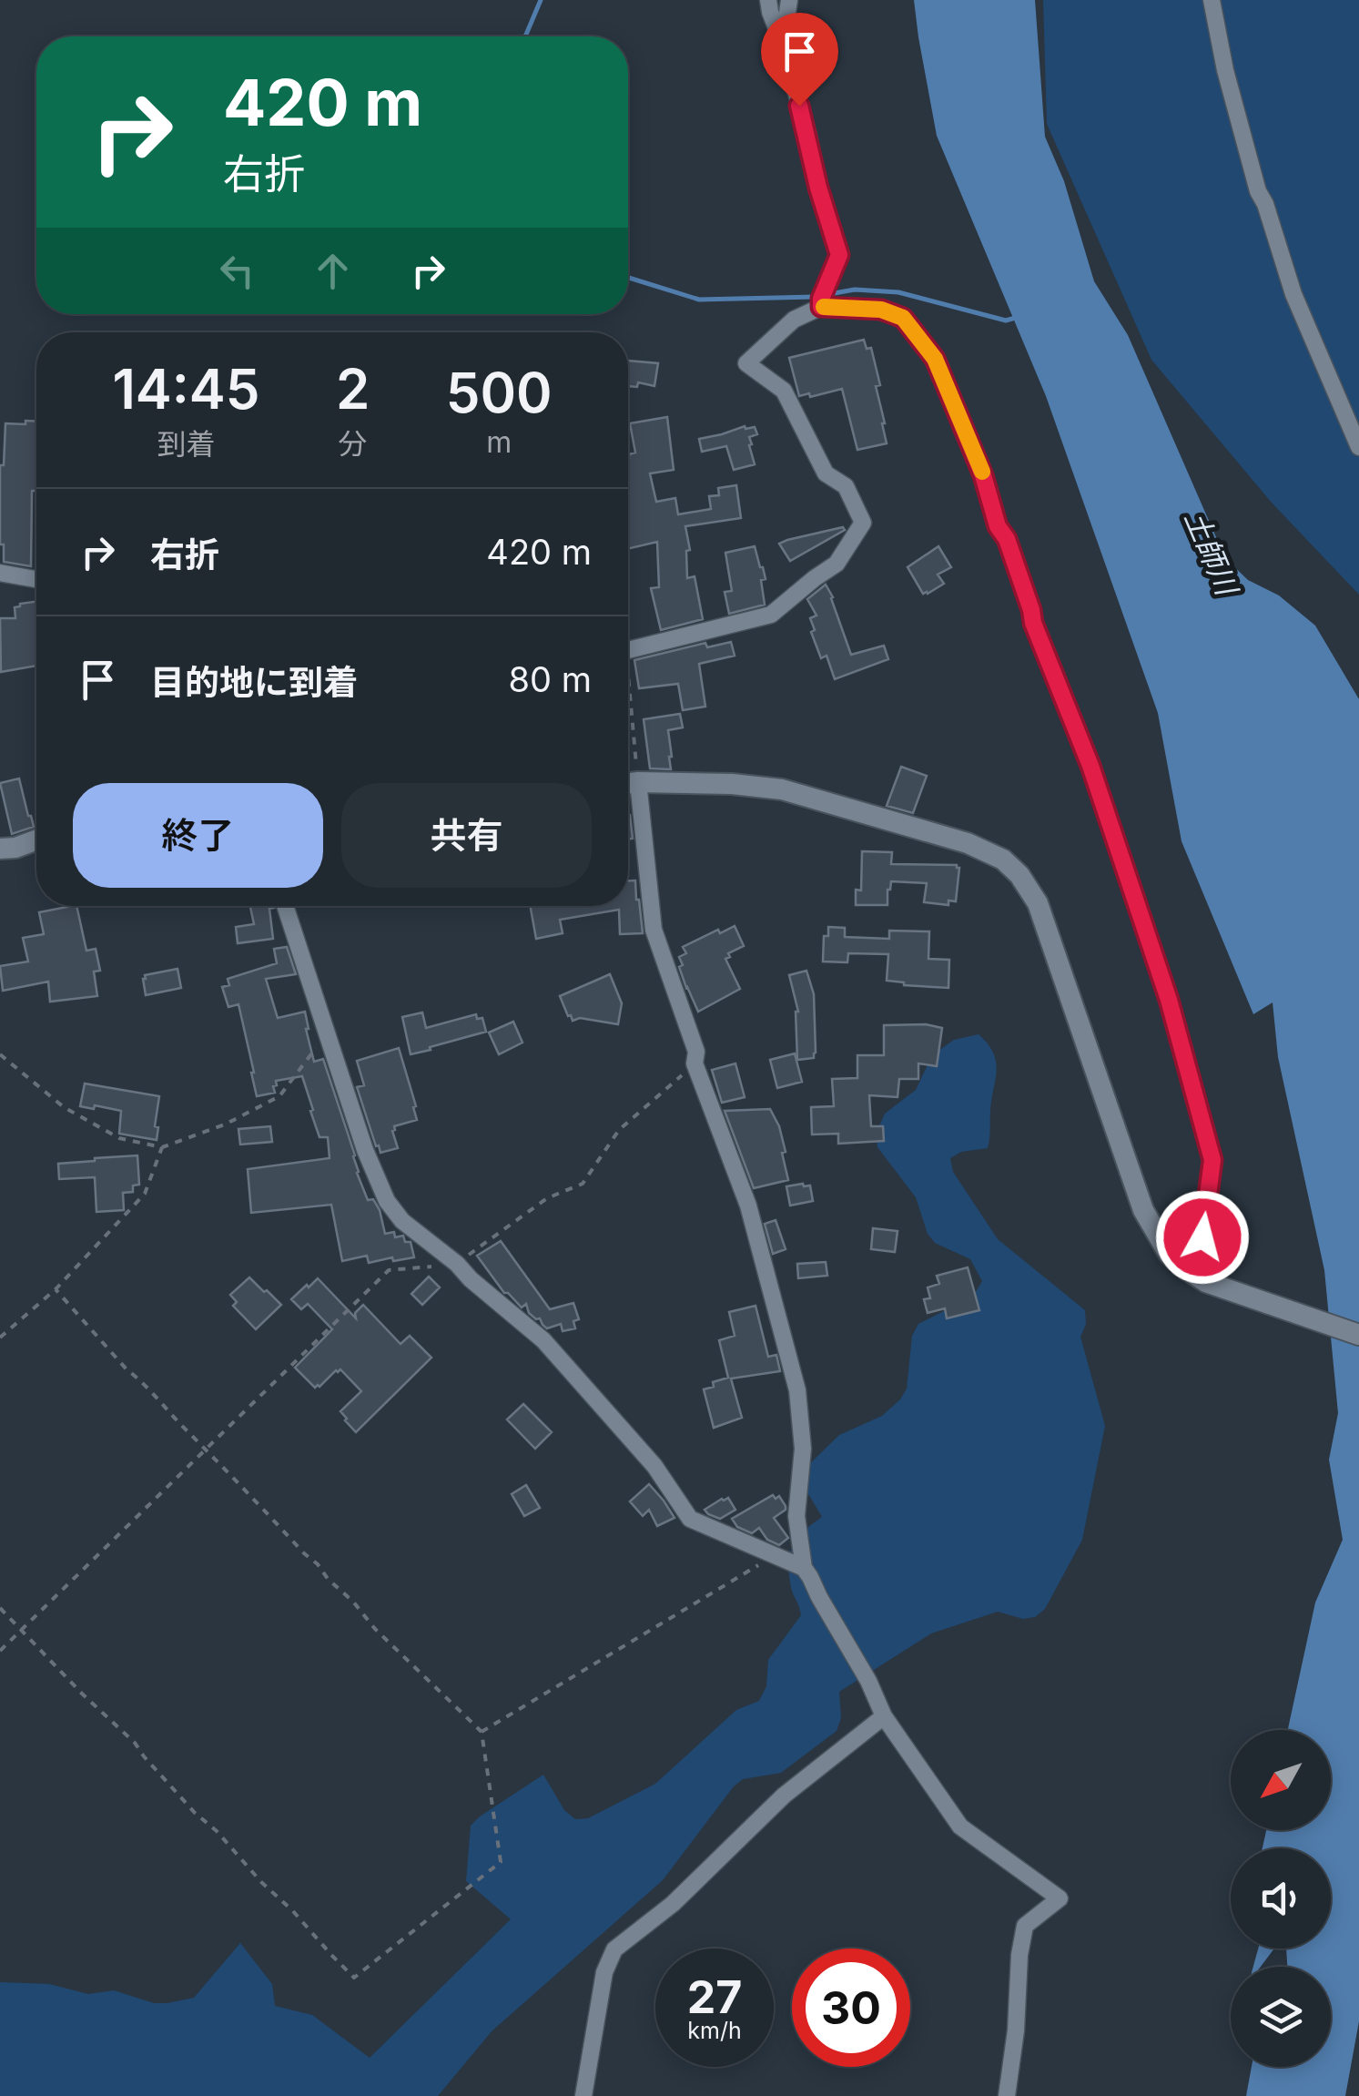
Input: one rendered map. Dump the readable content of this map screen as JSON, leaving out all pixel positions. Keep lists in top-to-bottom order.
{
  "water": ["土師川"],
  "north": "bottom left",
  "page": {
    "turn": ["420 m", "右折"],
    "eta": [
      "14:45",
      "到着",
      "2",
      "分",
      "500",
      "m"
    ],
    "list": [
      {
        "name": "右折",
        "value": "420 m"
      },
      {
        "name": "目的地に到着",
        "value": "80 m"
      }
    ],
    "buttons": ["終了", "共有"],
    "speed": "27 km/h",
    "limit": "30"
  }
}
